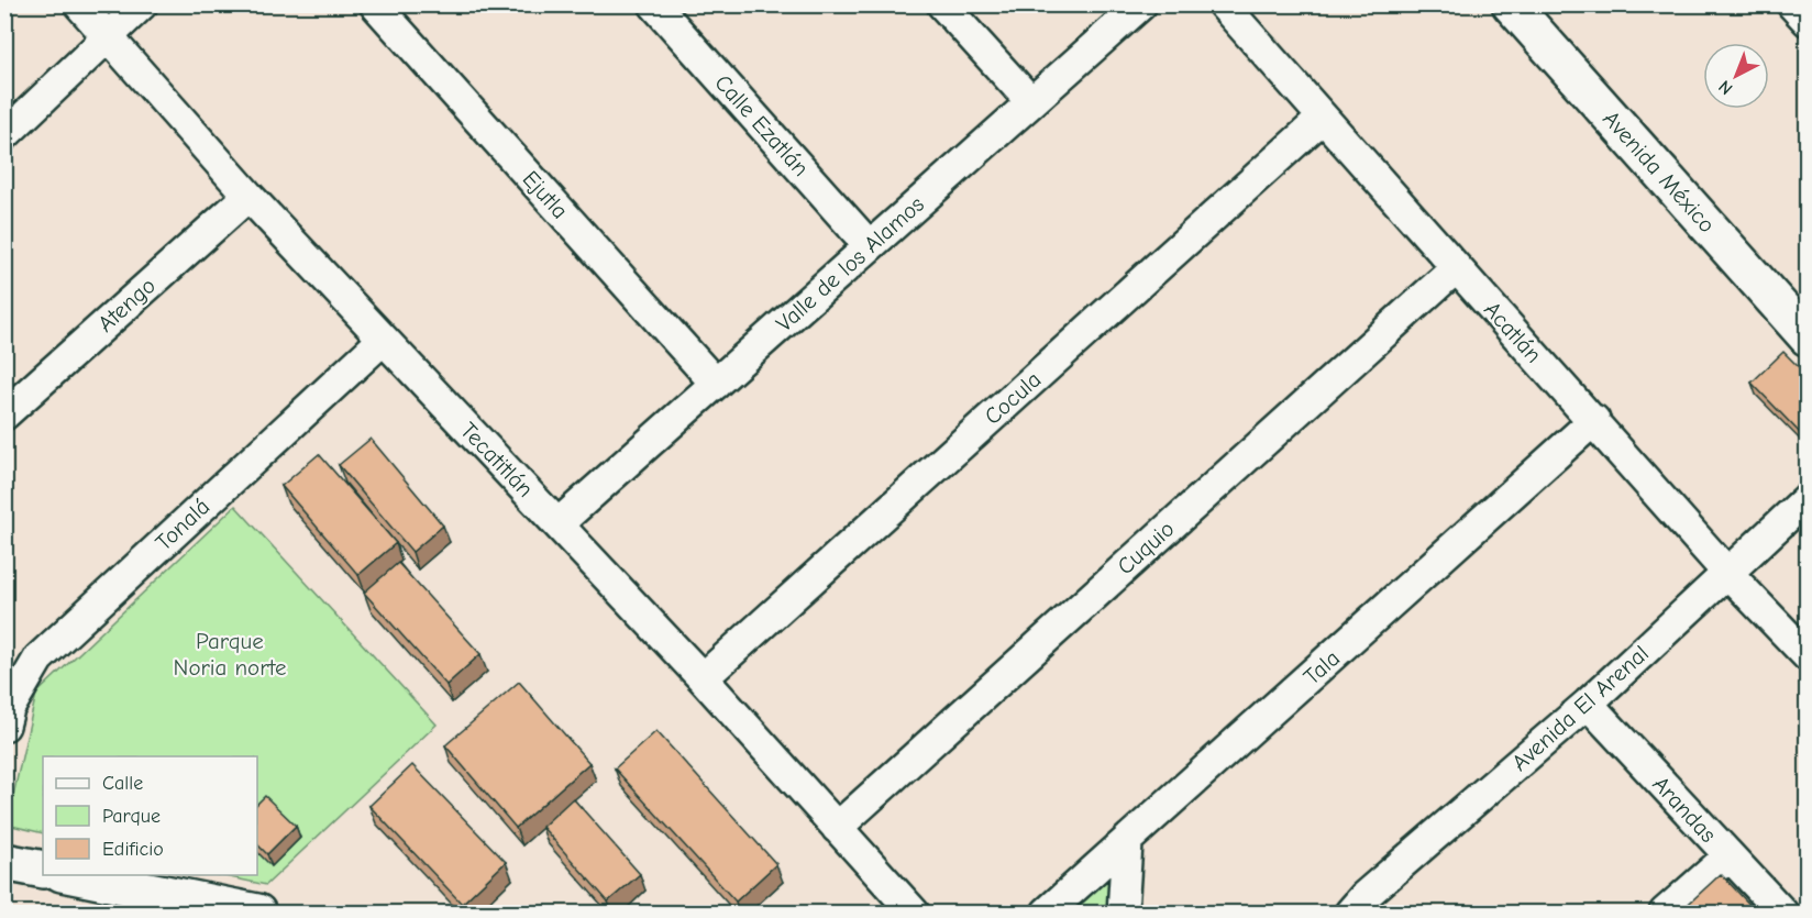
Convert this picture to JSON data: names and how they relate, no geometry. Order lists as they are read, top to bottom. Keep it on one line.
{"streets":{"main road":["Avenida México"],"street":["Calle Ezatlán","Ejutla","Valle de los Alamos","Atengo","Acatlán","Cocula","Tecatitlán","Tonalá","Cuquio","Tala","Avenida El Arenal","Arandas"]},"crossings":[["Calle Ezatlán","Valle de los Alamos"],["Ejutla","Valle de los Alamos"],["Valle de los Alamos","Tecatitlán"],["Atengo","Tecatitlán"],["Acatlán","Cocula"],["Acatlán","Cuquio"],["Acatlán","Tala"],["Acatlán","Avenida El Arenal"],["Cocula","Tecatitlán"],["Tecatitlán","Tonalá"],["Tecatitlán","Cuquio"],["Avenida El Arenal","Arandas"]],"parks":["Parque Noria norte"],"legend":["Calle","Parque","Edificio"],"north":"bottom left"}
